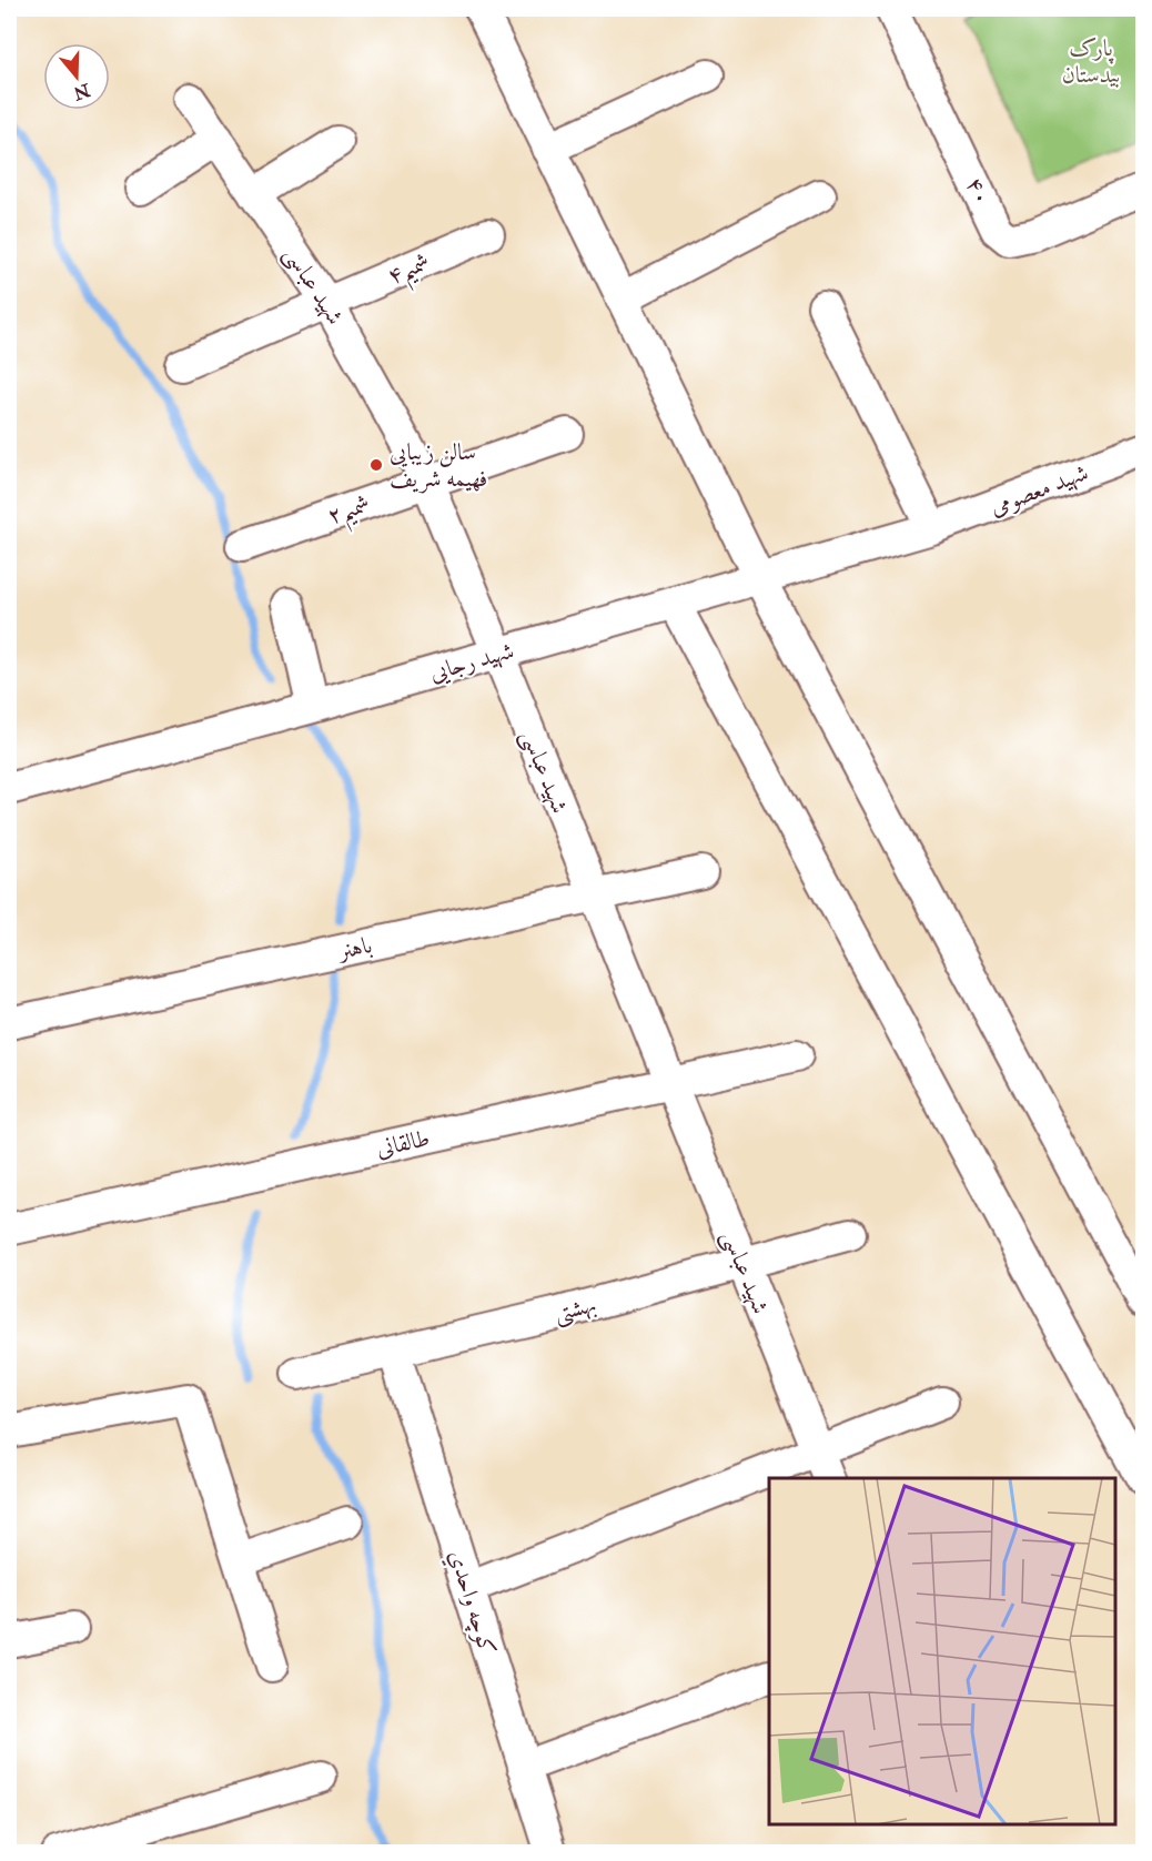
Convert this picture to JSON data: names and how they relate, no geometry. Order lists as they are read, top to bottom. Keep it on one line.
{"streets":{"street":["۴۰","شمیم۴","شهید عباسی","شهید معصومی","شمیم۲","شهید رجایی","باهنر","طالقانی","بهشتی","كوچه واحدي"]},"crossings":[["شمیم۴","شهید عباسی"],["شهید عباسی","شمیم۲"],["شهید عباسی","شهید رجایی"],["شهید عباسی","باهنر"],["شهید عباسی","طالقانی"],["شهید عباسی","بهشتی"],["شهید معصومی","شهید رجایی"],["بهشتی","كوچه واحدي"]],"parks":["پارک بیدستان"],"places":["سالن زیبایی فهیمه شریف"],"north":"bottom"}
